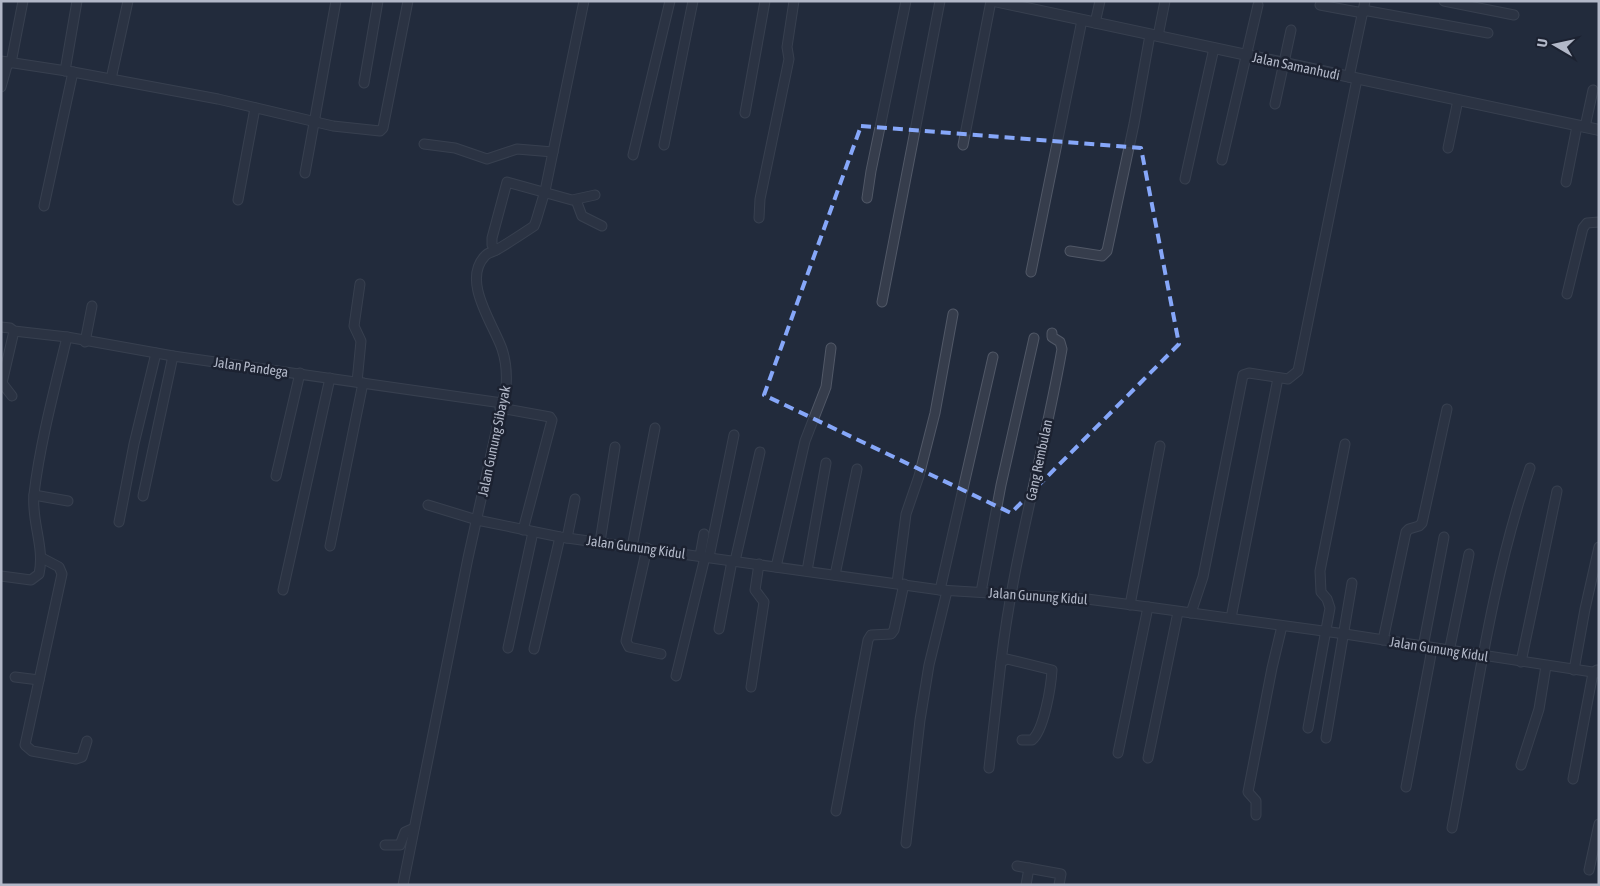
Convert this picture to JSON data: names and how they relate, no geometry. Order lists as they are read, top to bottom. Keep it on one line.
{"streets":{"street":["Jalan Samanhudi","Jalan Pandega","Jalan Gunung Sibayak","Gang Rembulan","Jalan Gunung Kidul"]},"crossings":[["Jalan Pandega","Jalan Gunung Sibayak"],["Jalan Pandega","Jalan Gunung Kidul"],["Jalan Gunung Sibayak","Jalan Gunung Kidul"],["Gang Rembulan","Jalan Gunung Kidul"]],"north":"left"}
